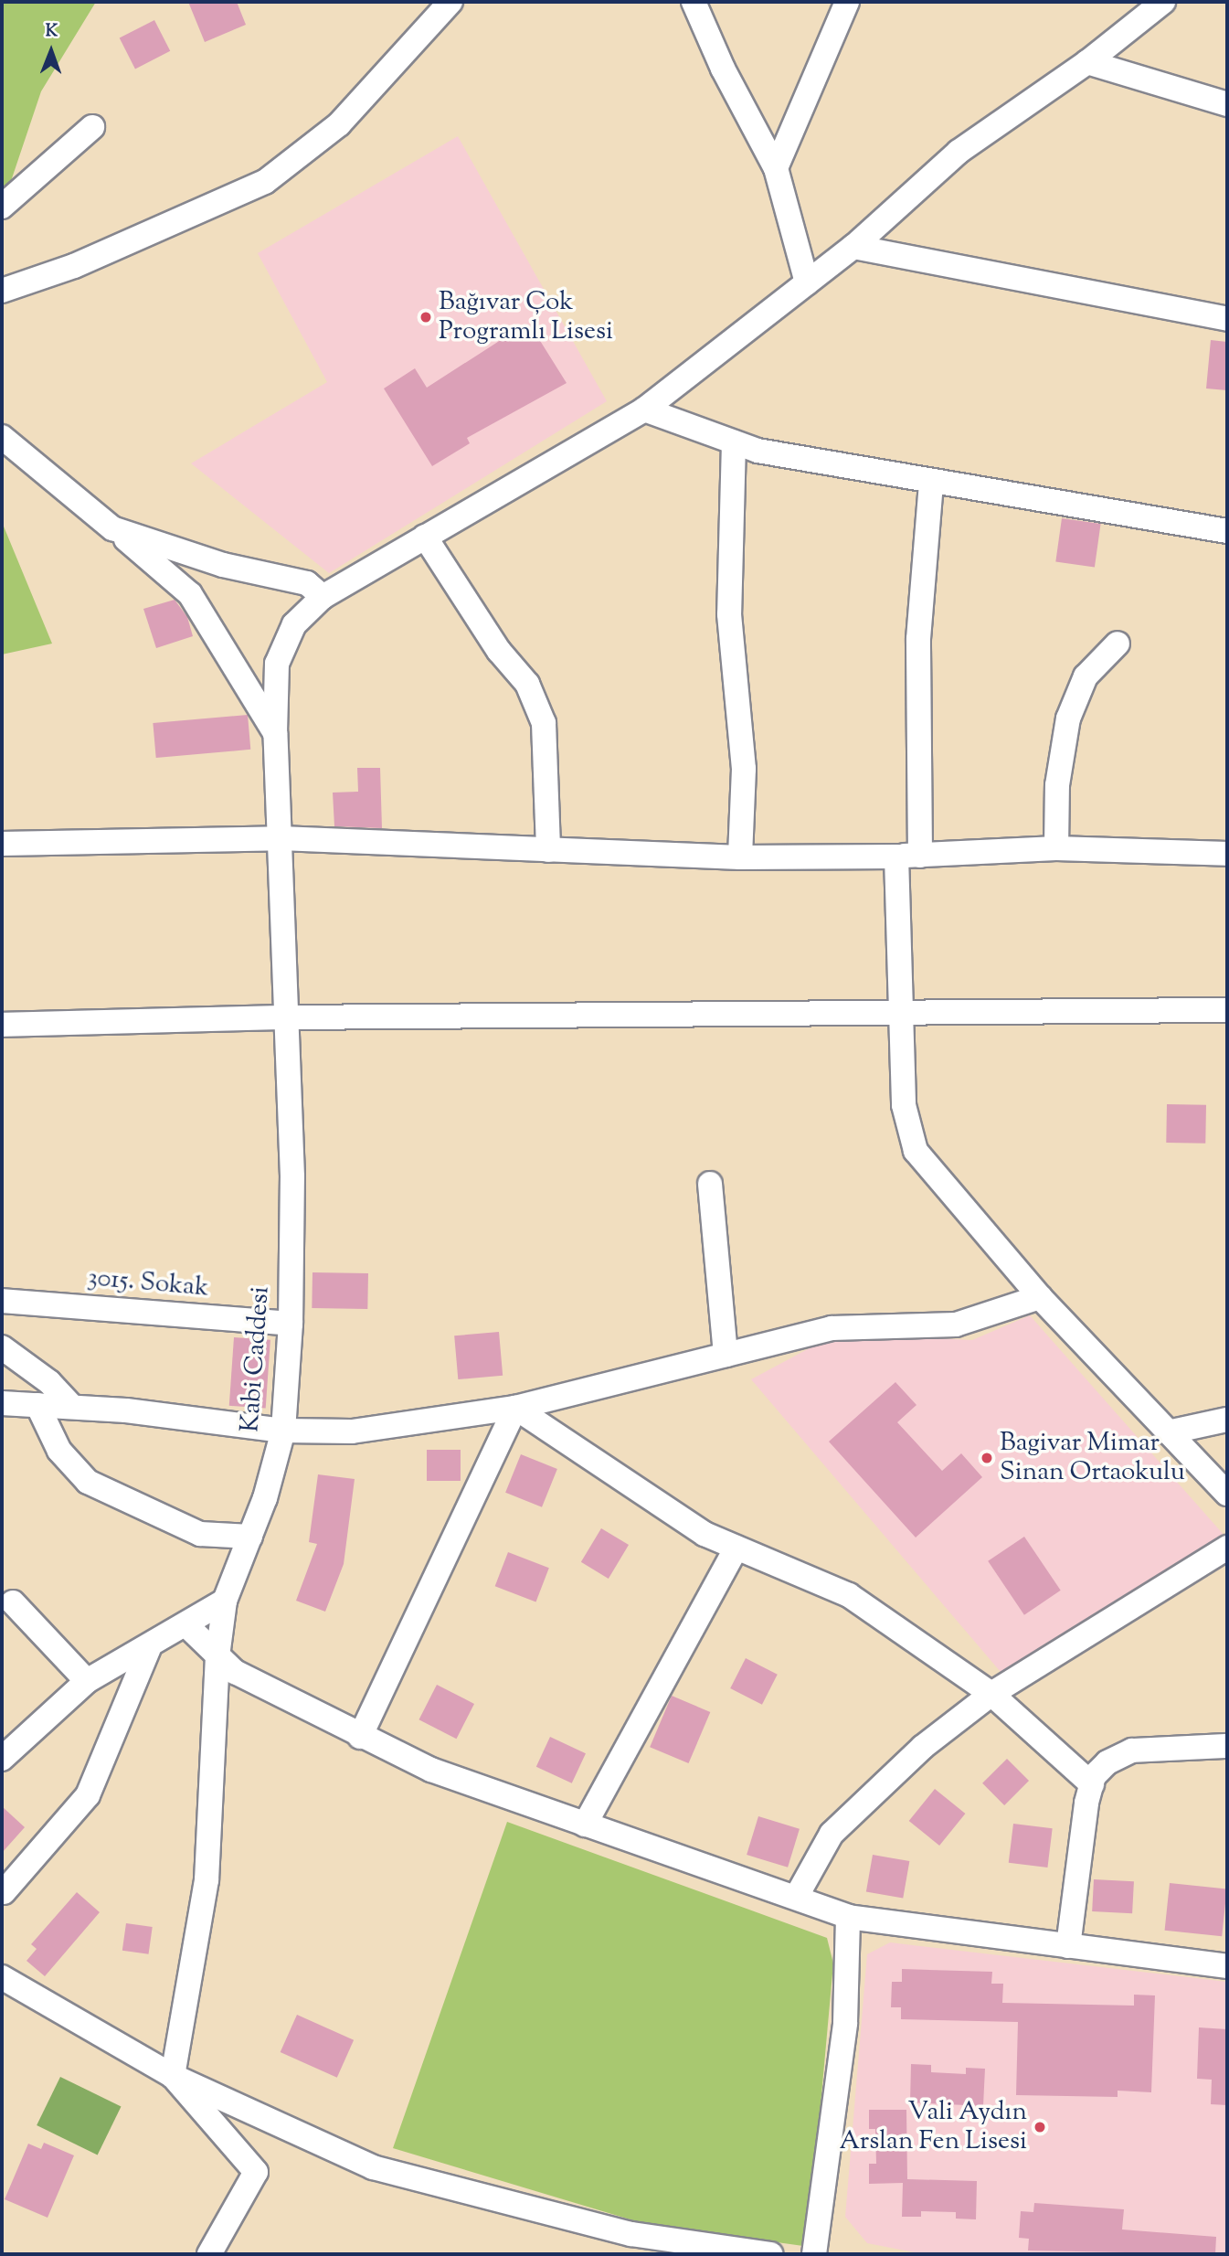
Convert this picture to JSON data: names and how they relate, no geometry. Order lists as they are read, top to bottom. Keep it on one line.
{"streets":{"street":["3015. Sokak","Kabi Caddesi"]},"crossings":[["3015. Sokak","Kabi Caddesi"]],"places":["Bağıvar Çok Programlı Lisesi","Bagivar Mimar Sinan Ortaokulu","Vali Aydın Arslan Fen Lisesi"],"north":"top"}
